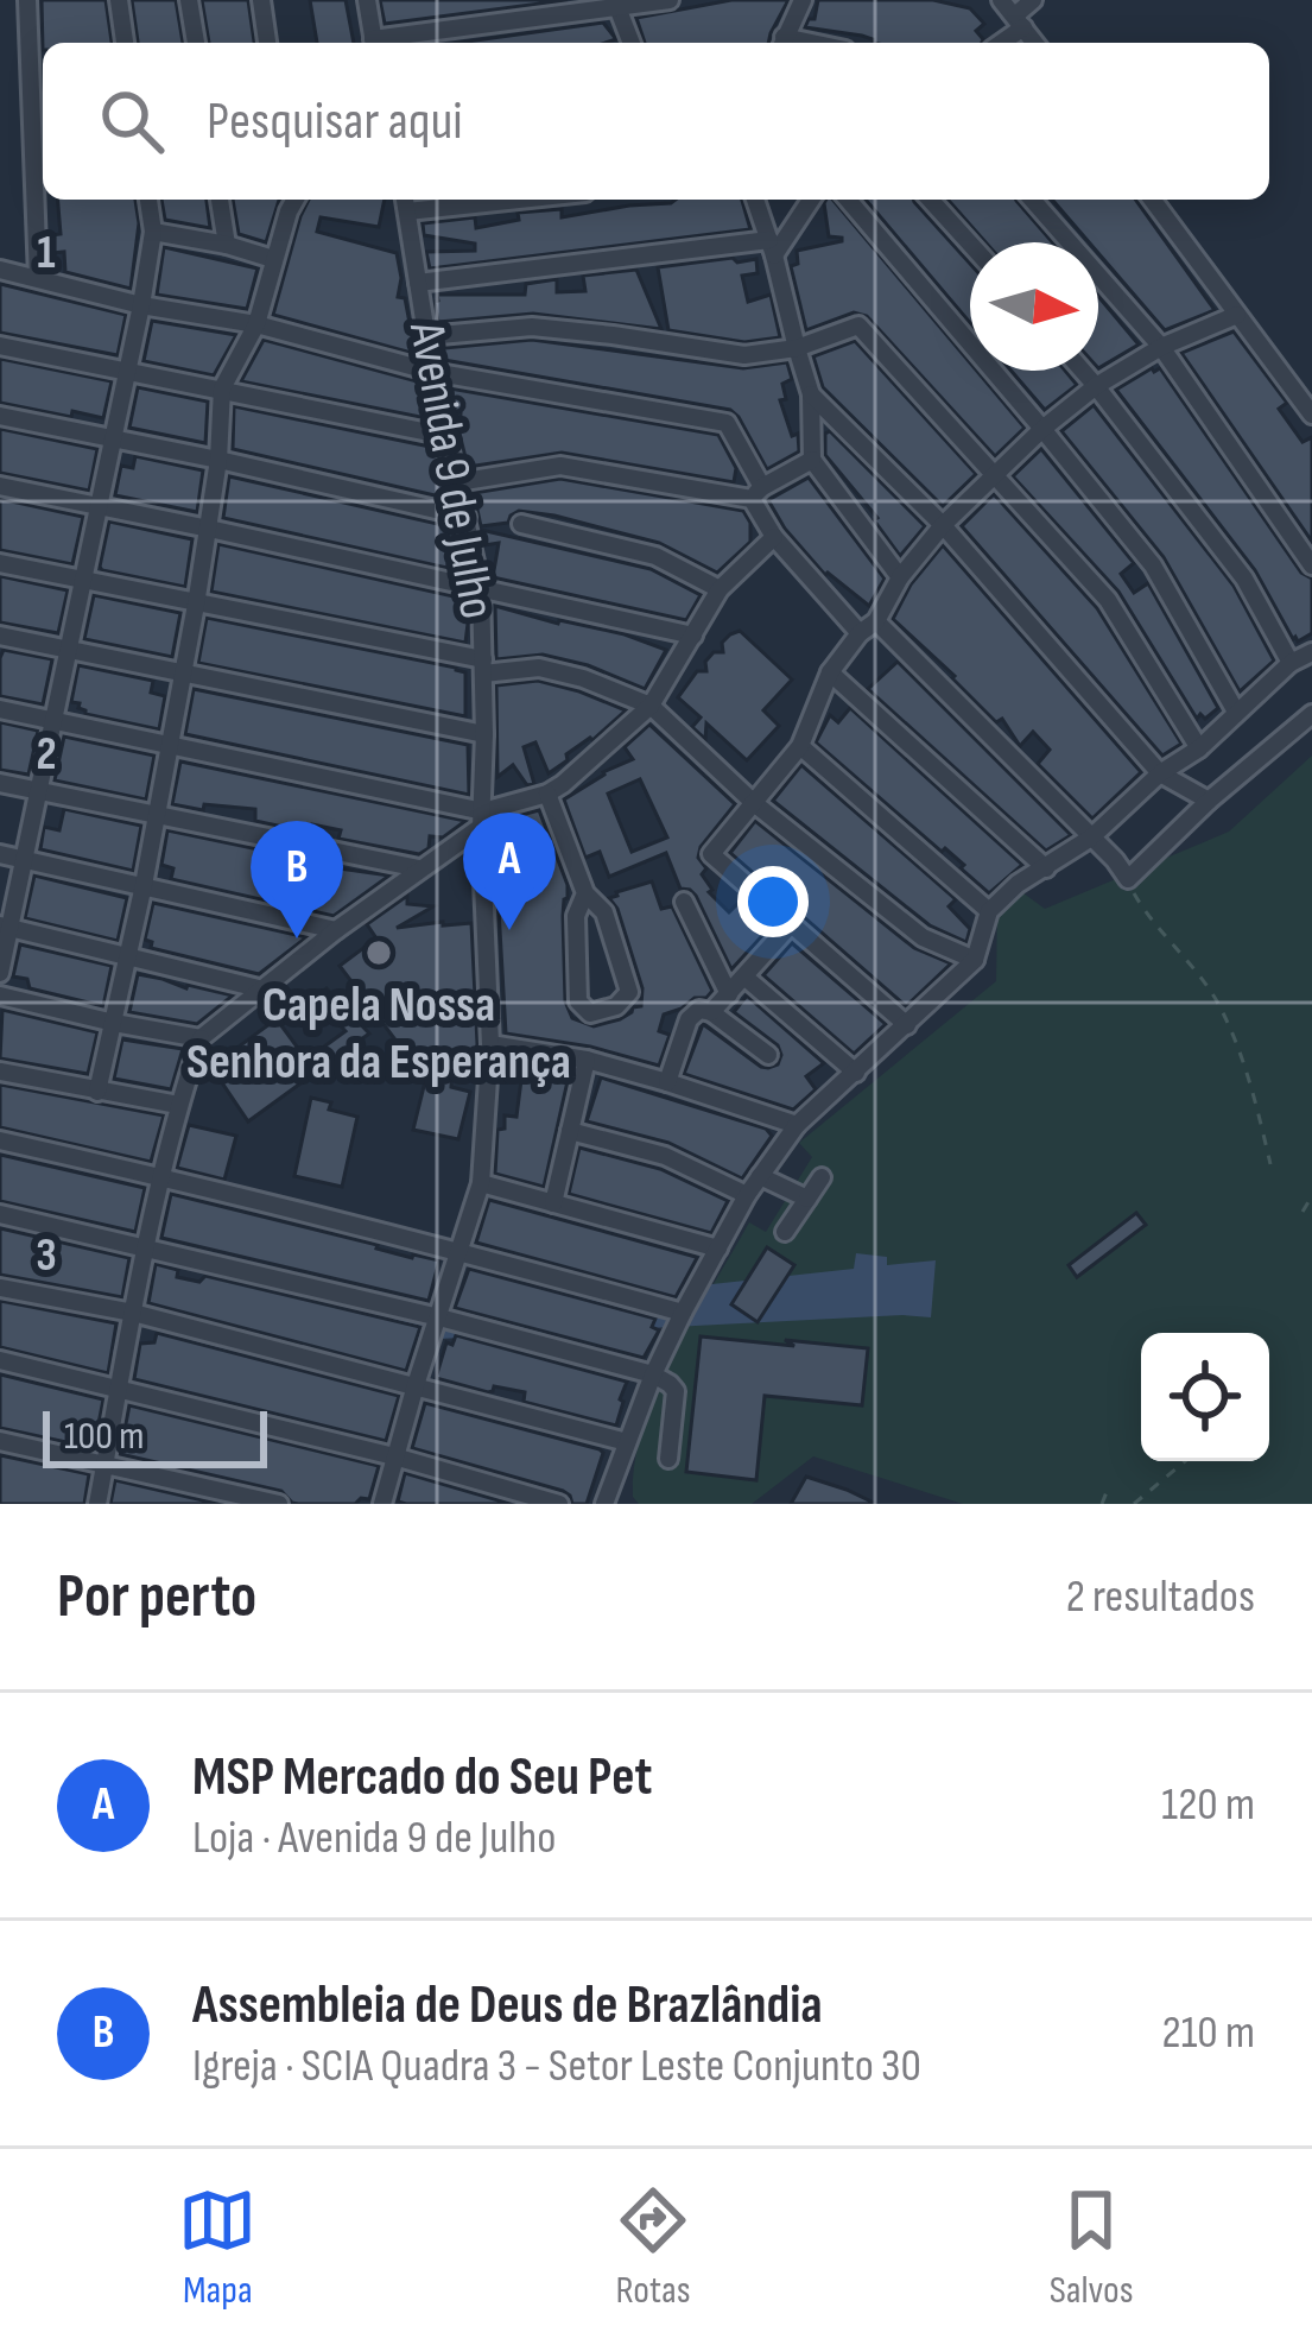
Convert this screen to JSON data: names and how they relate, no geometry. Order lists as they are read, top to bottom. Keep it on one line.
{"streets":{"street":["Avenida 9 de Julho"]},"places":["Capela Nossa Senhora da Esperança"],"scale_bar":"100 m","north":"right","page":{"search":"Pesquisar aqui","pins":["A","B"],"scale":"100 m","heading":["Por perto","2 resultados"],"list":[{"mark":"A","name":"MSP Mercado do Seu Pet","note":"Loja · Avenida 9 de Julho","value":"120 m"},{"mark":"B","name":"Assembleia de Deus de Brazlândia","note":"Igreja · SCIA Quadra 3 - Setor Leste Conjunto 30","value":"210 m"}],"nav":["Mapa","Rotas","Salvos"]},"grid":{"rows":["1","2","3"]}}
